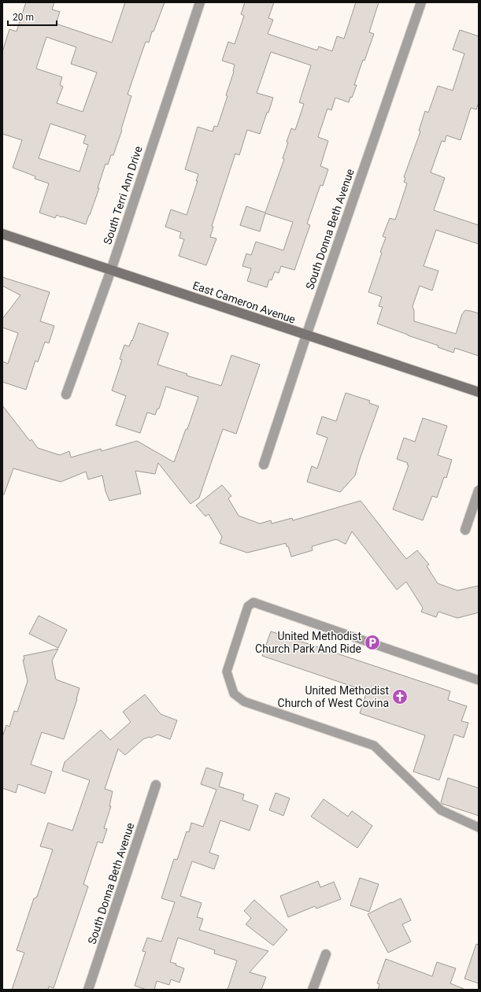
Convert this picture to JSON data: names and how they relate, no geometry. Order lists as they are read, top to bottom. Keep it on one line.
{"streets":{"main road":["East Cameron Avenue"],"street":["South Terri Ann Drive","South Donna Beth Avenue"]},"crossings":[["South Terri Ann Drive","East Cameron Avenue"],["South Donna Beth Avenue","East Cameron Avenue"]],"places":{"parking":["United Methodist Church Park And Ride"],"church":["United Methodist Church of West Covina"]},"scale_bar":"20 m"}
